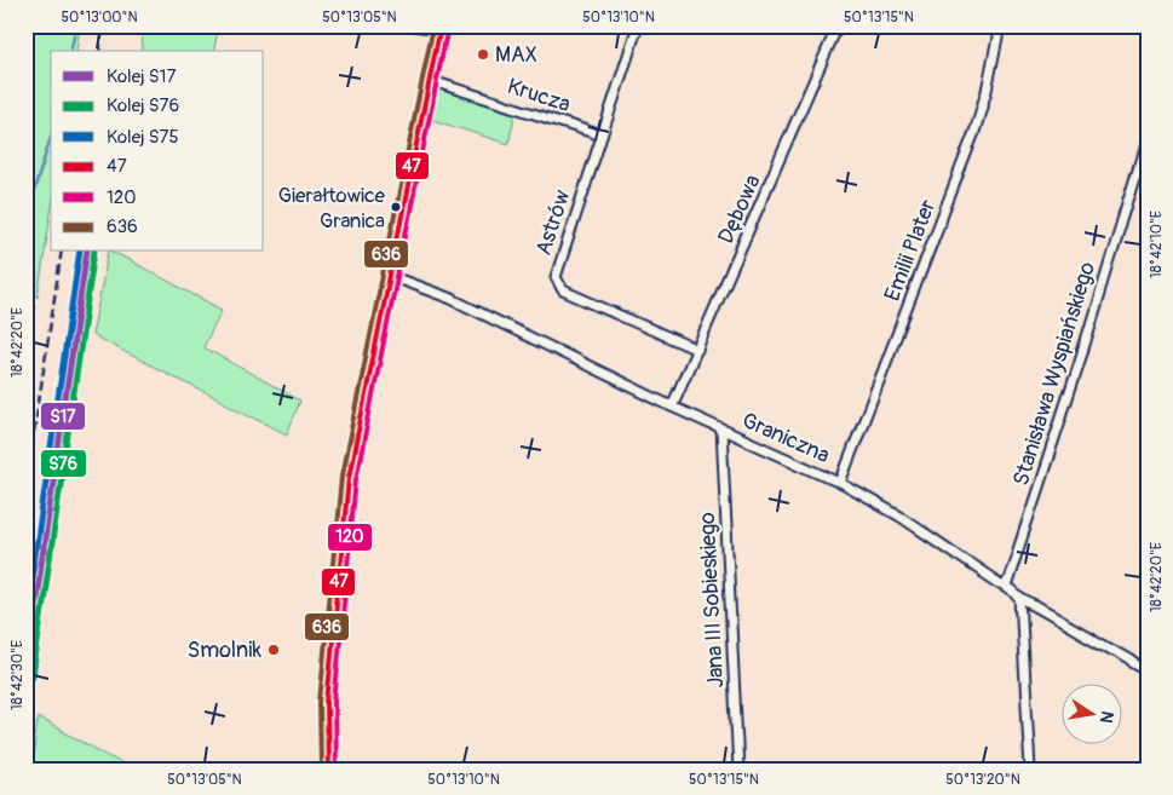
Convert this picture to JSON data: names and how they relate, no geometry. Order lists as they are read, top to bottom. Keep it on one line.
{"streets":{"street":["Krucza","Dębowa","Astrów","Emilii Plater","Stanisława Wyspiańskiego","Graniczna","Jana III Sobieskiego"]},"crossings":[["Krucza","Astrów"],["Dębowa","Astrów"],["Dębowa","Graniczna"],["Emilii Plater","Graniczna"],["Stanisława Wyspiańskiego","Graniczna"],["Graniczna","Jana III Sobieskiego"]],"places":["MAX","Gierałtowice Granica","Smolnik"],"lines":["transit line 47","transit line 636","transit line 120","rail line S17","rail line S76","rail line S75"],"legend":["Kolej S17","Kolej S76","Kolej S75","47","120","636"],"north":"right","coordinates":["50°13'00\"N","50°13'05\"N","50°13'10\"N","50°13'15\"N","18°42'10\"E","18°42'20\"E","18°42'30\"E","50°13'20\"N"]}
